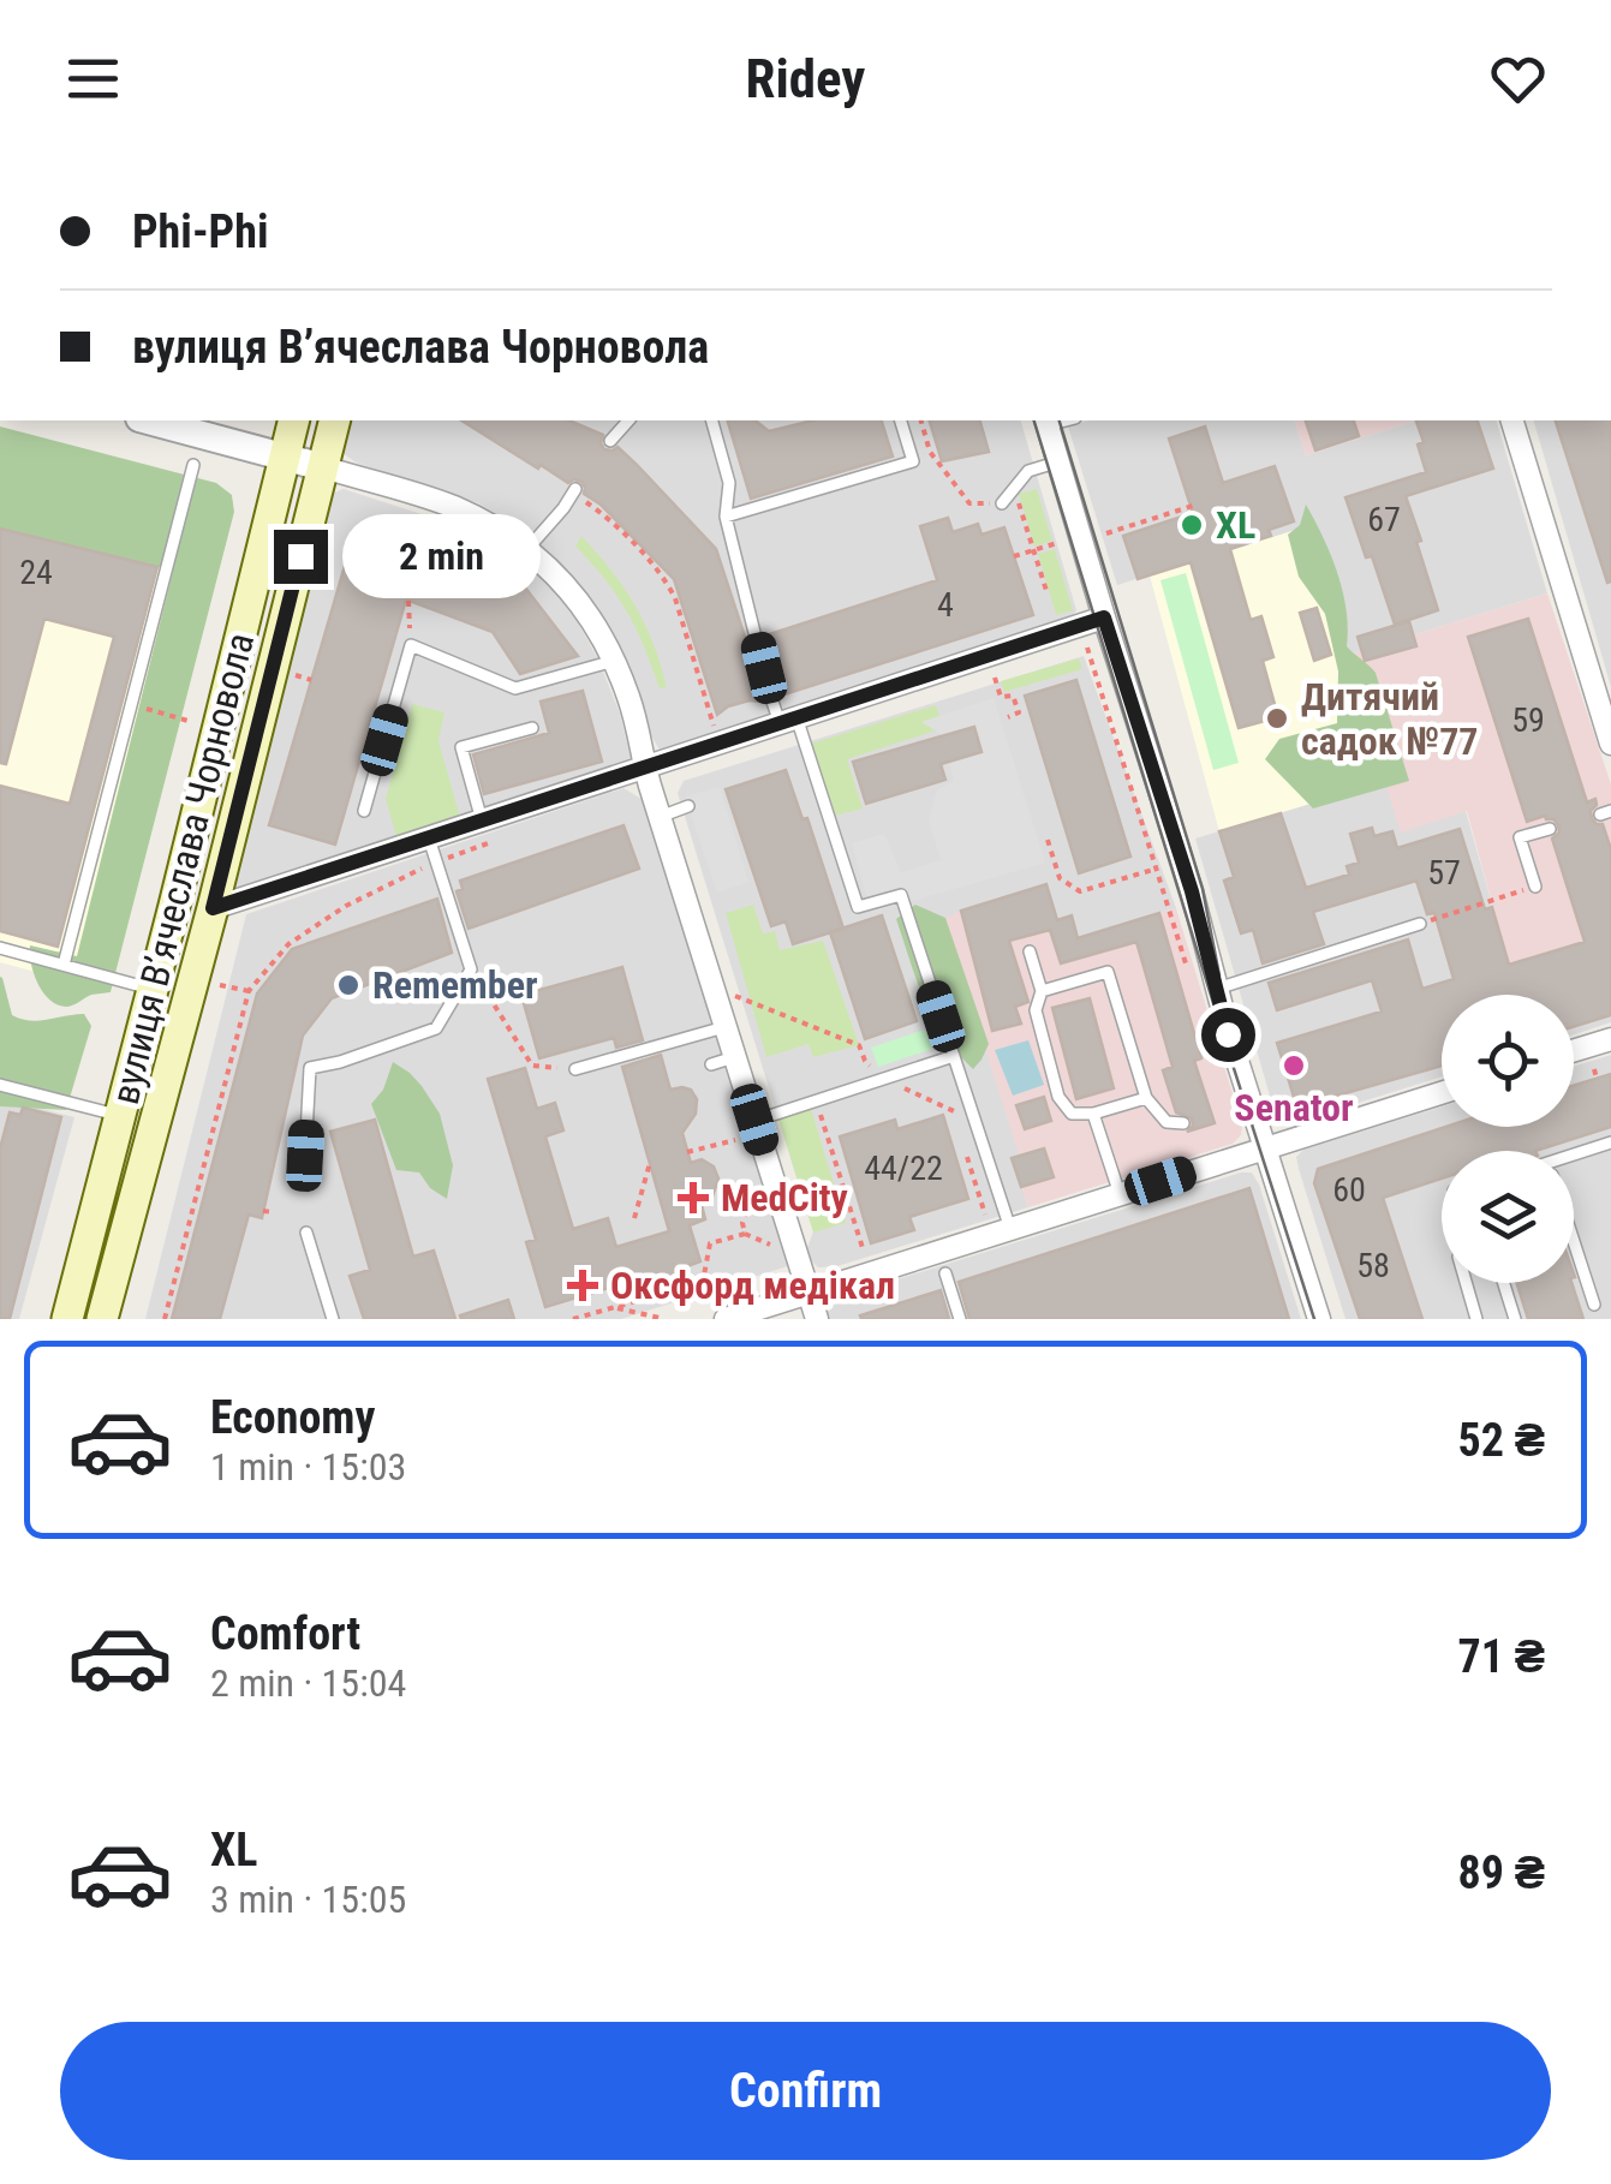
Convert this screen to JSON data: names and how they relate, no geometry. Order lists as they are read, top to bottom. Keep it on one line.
{"streets":{"main road":["вулиця Вʼячеслава Чорновола"]},"places":{"other":["XL","Дитячий садок №77","Remember","Senator"],"health":["MedCity","Оксфорд медікал"]},"house_numbers":["67","24","4","59","57","44/22","60","58"],"page":{"header":"Ridey","banner":["Phi-Phi","вулиця Вʼячеслава Чорновола"],"bubble":"2 min","list":[{"name":"Economy","note":"1 min · 15:03","value":"52 ₴"},{"name":"Comfort","note":"2 min · 15:04","value":"71 ₴"},{"name":"XL","note":"3 min · 15:05","value":"89 ₴"}],"buttons":"Confirm"}}
